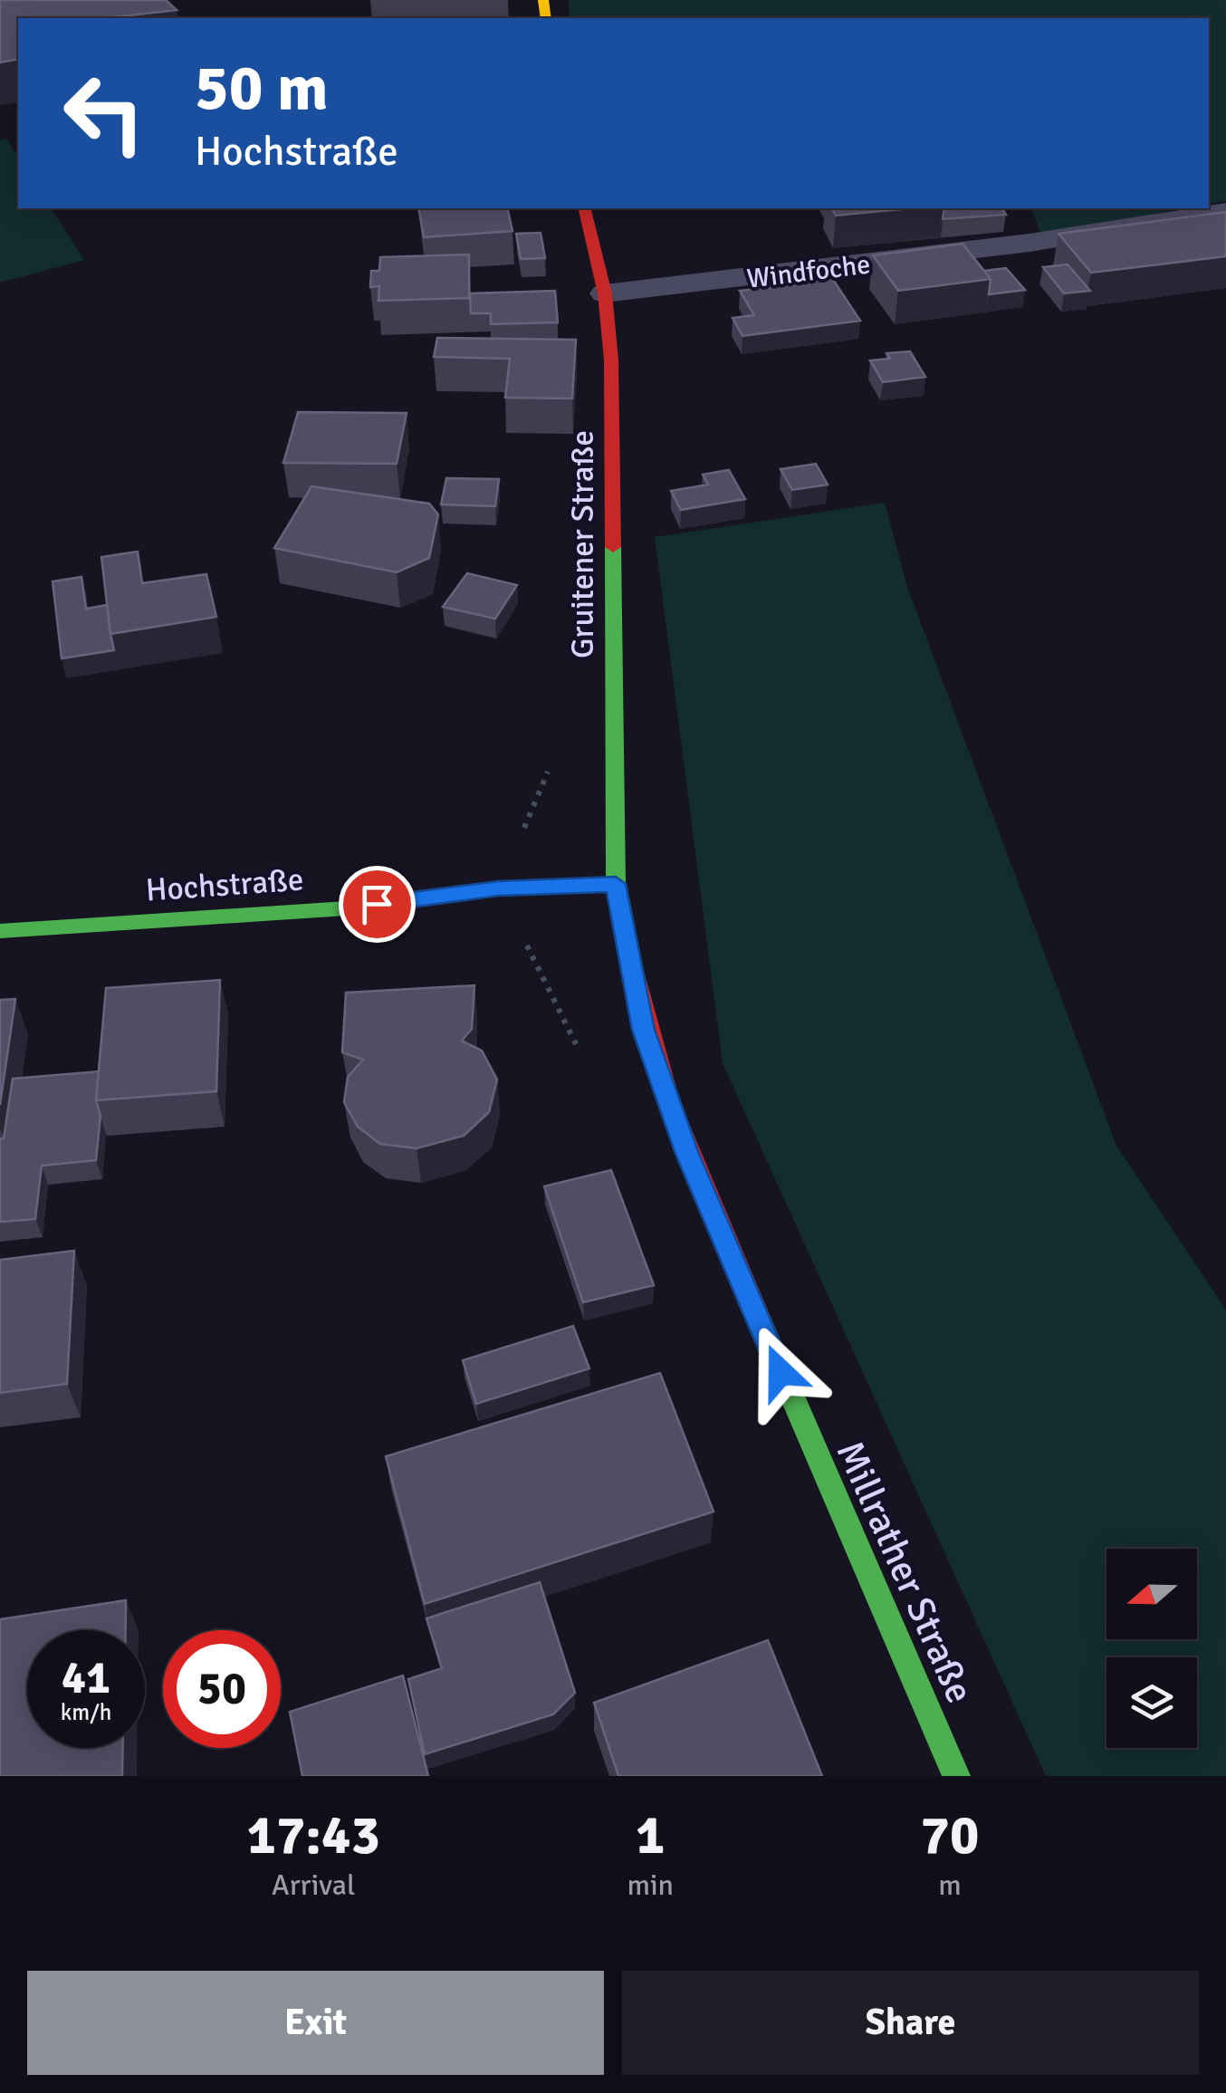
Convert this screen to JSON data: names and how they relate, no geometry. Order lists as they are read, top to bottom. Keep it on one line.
{"streets":{"main road":["Gruitener Straße","Hochstraße","Millrather Straße"],"lane":["Windfoche"]},"crossings":[["Windfoche","Gruitener Straße"],["Gruitener Straße","Hochstraße"],["Gruitener Straße","Millrather Straße"],["Hochstraße","Millrather Straße"]],"north":"left","page":{"turn":["50 m","Hochstraße"],"speed":"41 km/h","limit":"50","eta":["17:43","Arrival","1","min","70","m"],"buttons":["Exit","Share"]}}
